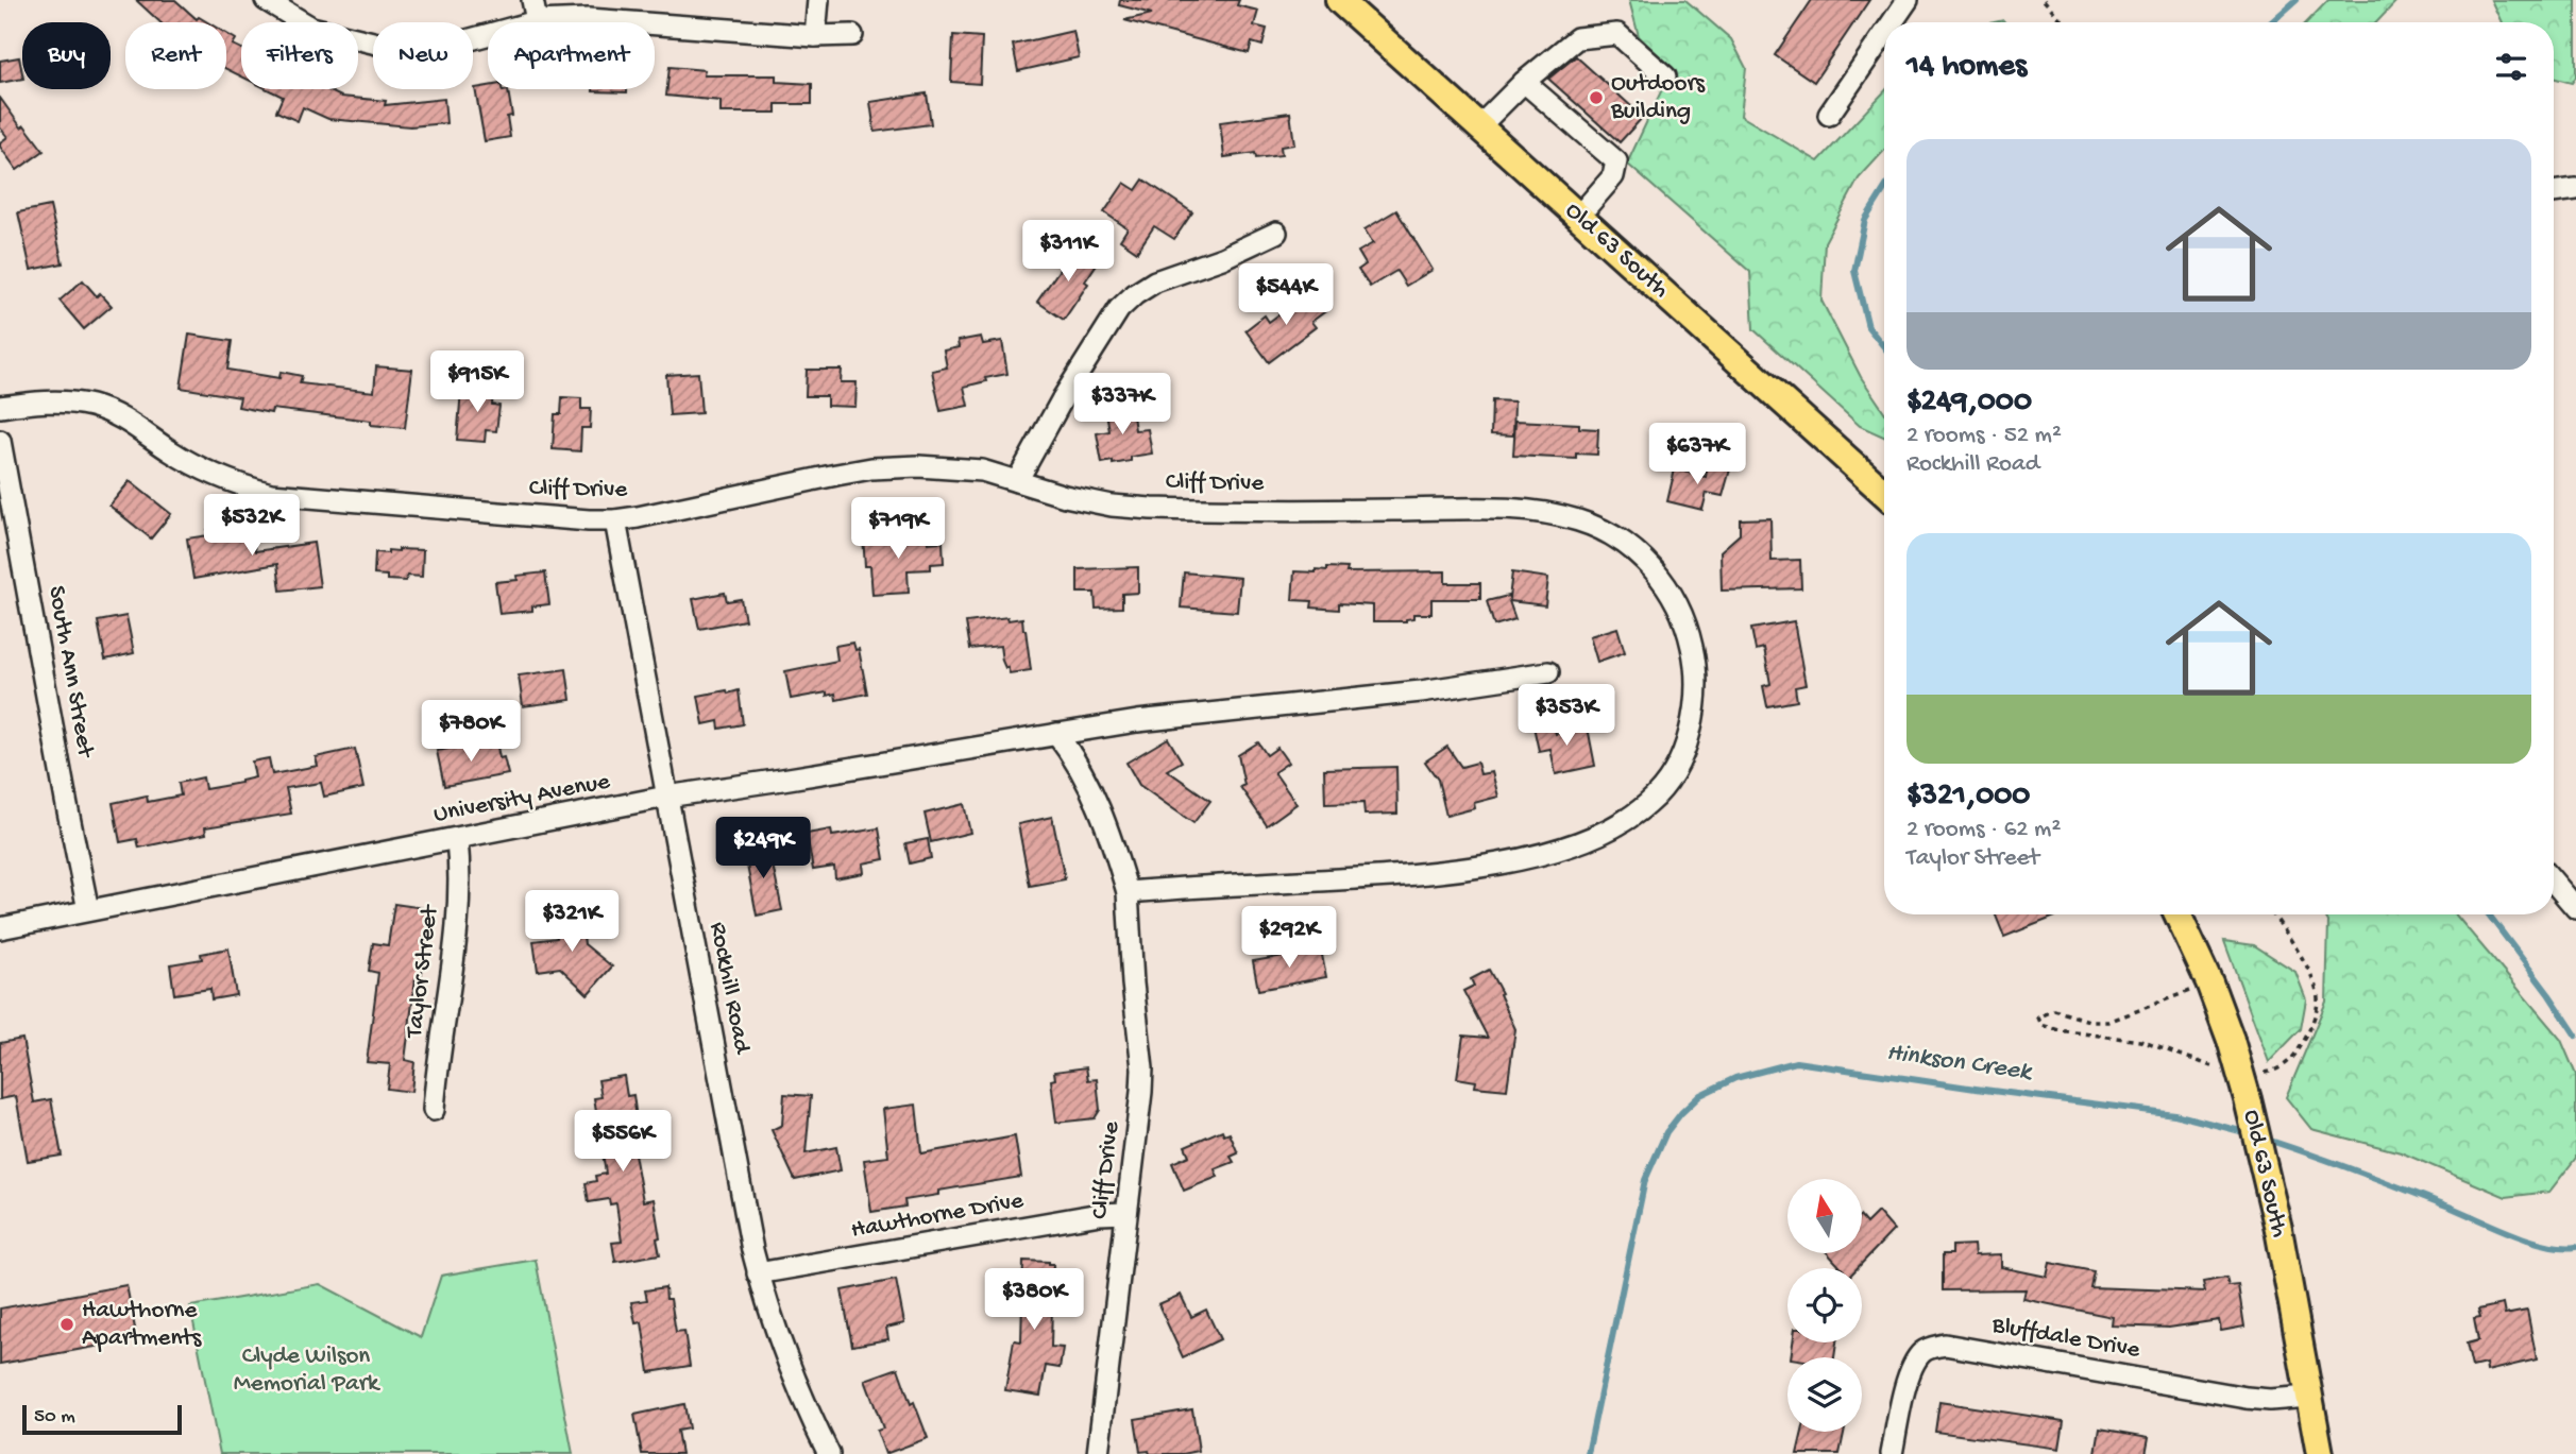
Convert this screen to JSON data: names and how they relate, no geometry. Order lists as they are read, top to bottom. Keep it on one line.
{"streets":{"main road":["Old 63 South"],"street":["Cliff Drive","South Ann Street","University Avenue","Taylor Street","Rockhill Road","Hawthorne Drive","Bluffdale Drive"]},"crossings":[["Old 63 South","Bluffdale Drive"],["Cliff Drive","University Avenue"],["Cliff Drive","Rockhill Road"],["Cliff Drive","Hawthorne Drive"],["South Ann Street","University Avenue"],["University Avenue","Taylor Street"],["University Avenue","Rockhill Road"],["Rockhill Road","Hawthorne Drive"]],"water":["Hinkson Creek"],"parks":["Clyde Wilson Memorial Park"],"places":["Outdoors Building","Hawthorne Apartments"],"scale_bar":"50 m","north":"top","page":{"chip":["Buy","Rent","Filters","New","Apartment"],"heading":"14 homes","list":[{"name":"$249,000","note":"2 rooms · 52 m² · Rockhill Road"},{"name":"$321,000","note":"2 rooms · 62 m² · Taylor Street"}],"price":["$311K","$544K","$915K","$337K","$637K","$532K","$719K","$353K","$780K","$249K","$321K","$292K","$556K","$380K"],"scale":"50 m"}}
